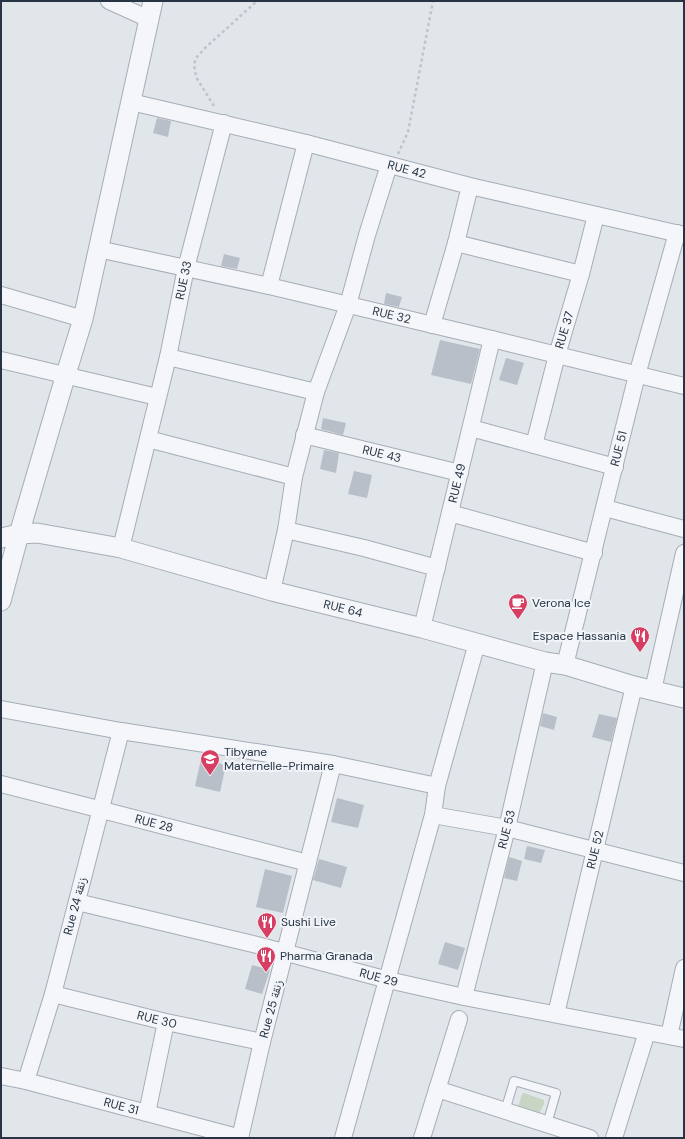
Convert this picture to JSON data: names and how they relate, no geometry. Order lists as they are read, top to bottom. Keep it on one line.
{"streets":{"street":["RUE 42","RUE 33","RUE 32","RUE 37","RUE 51","RUE 43","RUE 49","RUE 64","RUE 28","RUE 53","RUE 52","Rue 24 زنقة","RUE 29","Rue 25 زنقة","RUE 30","RUE 31"]},"crossings":[["RUE 42","RUE 33"],["RUE 42","RUE 37"],["RUE 42","RUE 51"],["RUE 33","RUE 32"],["RUE 33","RUE 64"],["RUE 32","RUE 37"],["RUE 32","RUE 51"],["RUE 32","RUE 49"],["RUE 51","RUE 64"],["RUE 43","RUE 49"],["RUE 49","RUE 64"],["RUE 64","RUE 53"],["RUE 64","RUE 52"],["RUE 28","Rue 24 زنقة"],["RUE 28","Rue 25 زنقة"],["RUE 53","RUE 29"],["RUE 52","RUE 29"],["Rue 24 زنقة","RUE 29"],["Rue 24 زنقة","RUE 30"],["Rue 24 زنقة","RUE 31"],["RUE 29","Rue 25 زنقة"],["Rue 25 زنقة","RUE 30"],["Rue 25 زنقة","RUE 31"]],"places":{"cafe":["Verona Ice"],"restaurant":["Espace Hassania","Sushi Live","Pharma Granada"],"school or university":["Tibyane Maternelle-Primaire"]}}
